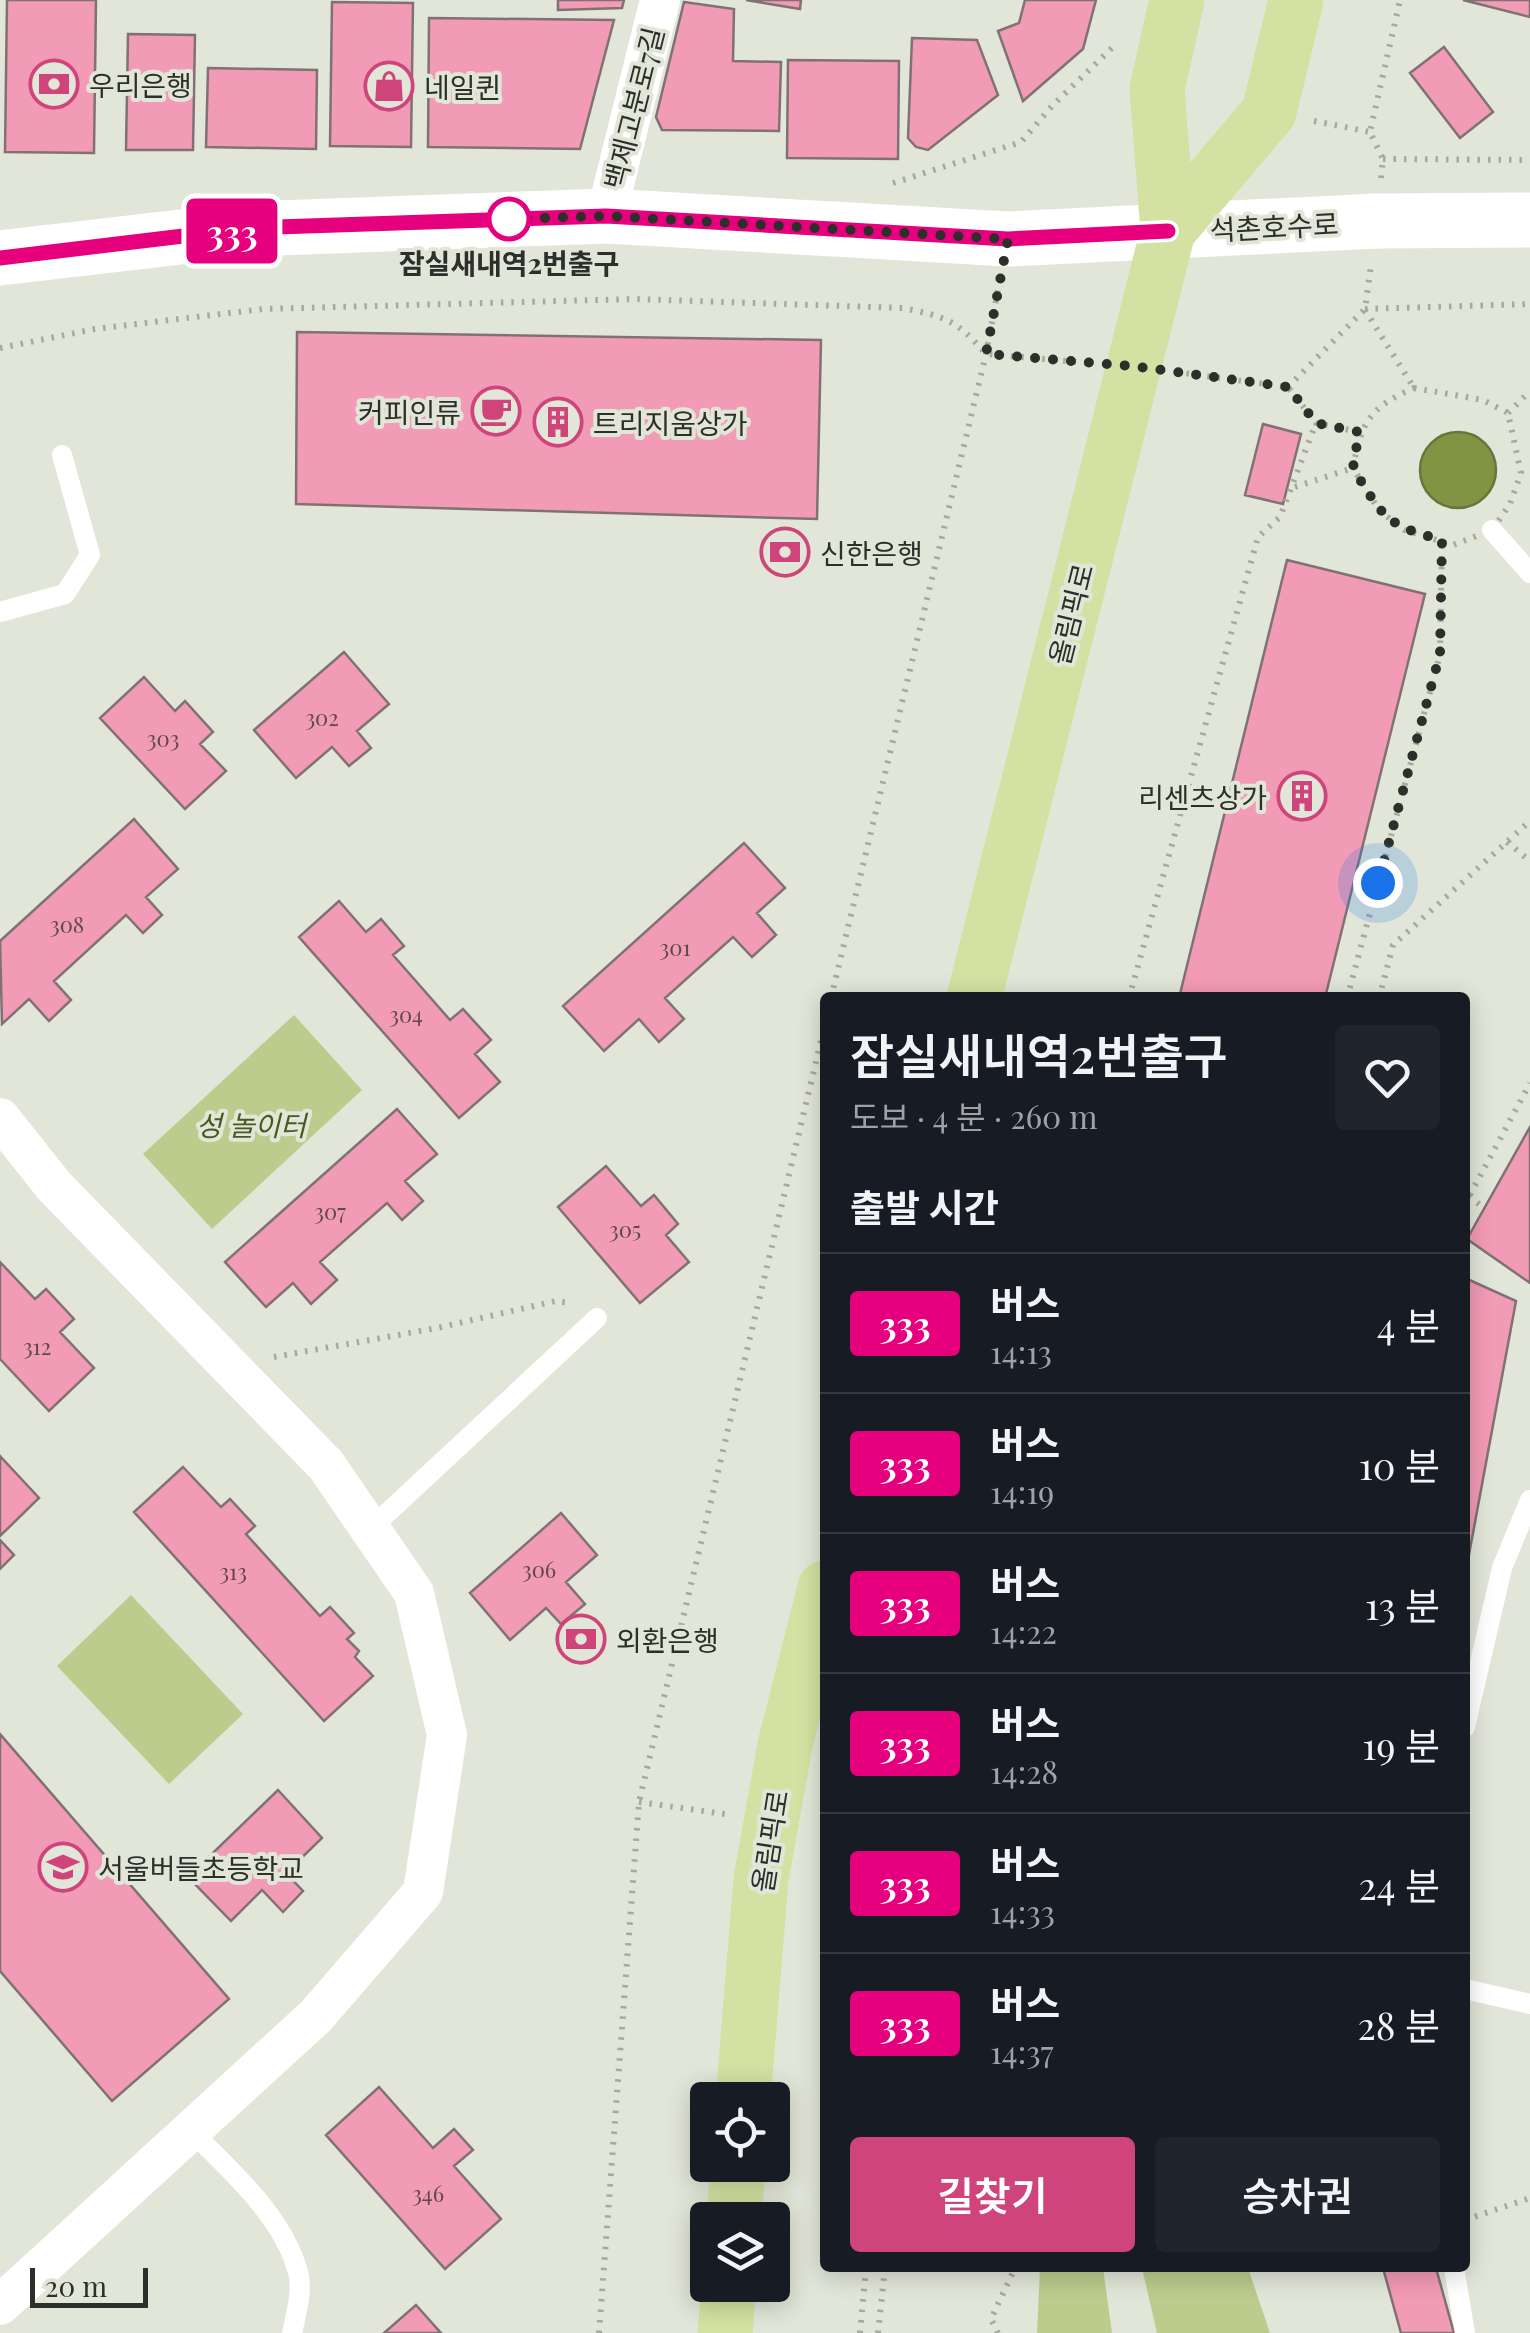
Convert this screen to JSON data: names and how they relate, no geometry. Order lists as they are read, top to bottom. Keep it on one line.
{"streets":{"main road":["올림픽로"],"street":["백제고분로7길","석촌호수로"]},"crossings":[["백제고분로7길","석촌호수로"],["석촌호수로","올림픽로"]],"parks":["성 놀이터"],"places":{"bank":["우리은행","신한은행","외환은행"],"shop":["네일퀸"],"other":["잠실새내역2번출구"],"cafe":["커피인류"],"building":["트리지움상가","리센츠상가"],"school or university":["서울버들초등학교"]},"lines":["bus line 333"],"house_numbers":["302","303","308","301","304","307","305","312","306","313","346"],"scale_bar":"20 m","page":{"on_map":"333","heading":[["잠실새내역2번출구","도보 · 4 분 · 260 m"],"출발 시간"],"list":[{"mark":"333","name":"버스","note":"14:13","value":"4 분"},{"mark":"333","name":"버스","note":"14:19","value":"10 분"},{"mark":"333","name":"버스","note":"14:22","value":"13 분"},{"mark":"333","name":"버스","note":"14:28","value":"19 분"},{"mark":"333","name":"버스","note":"14:33","value":"24 분"},{"mark":"333","name":"버스","note":"14:37","value":"28 분"}],"buttons":["길찾기","승차권"],"scale":"20 m"}}
